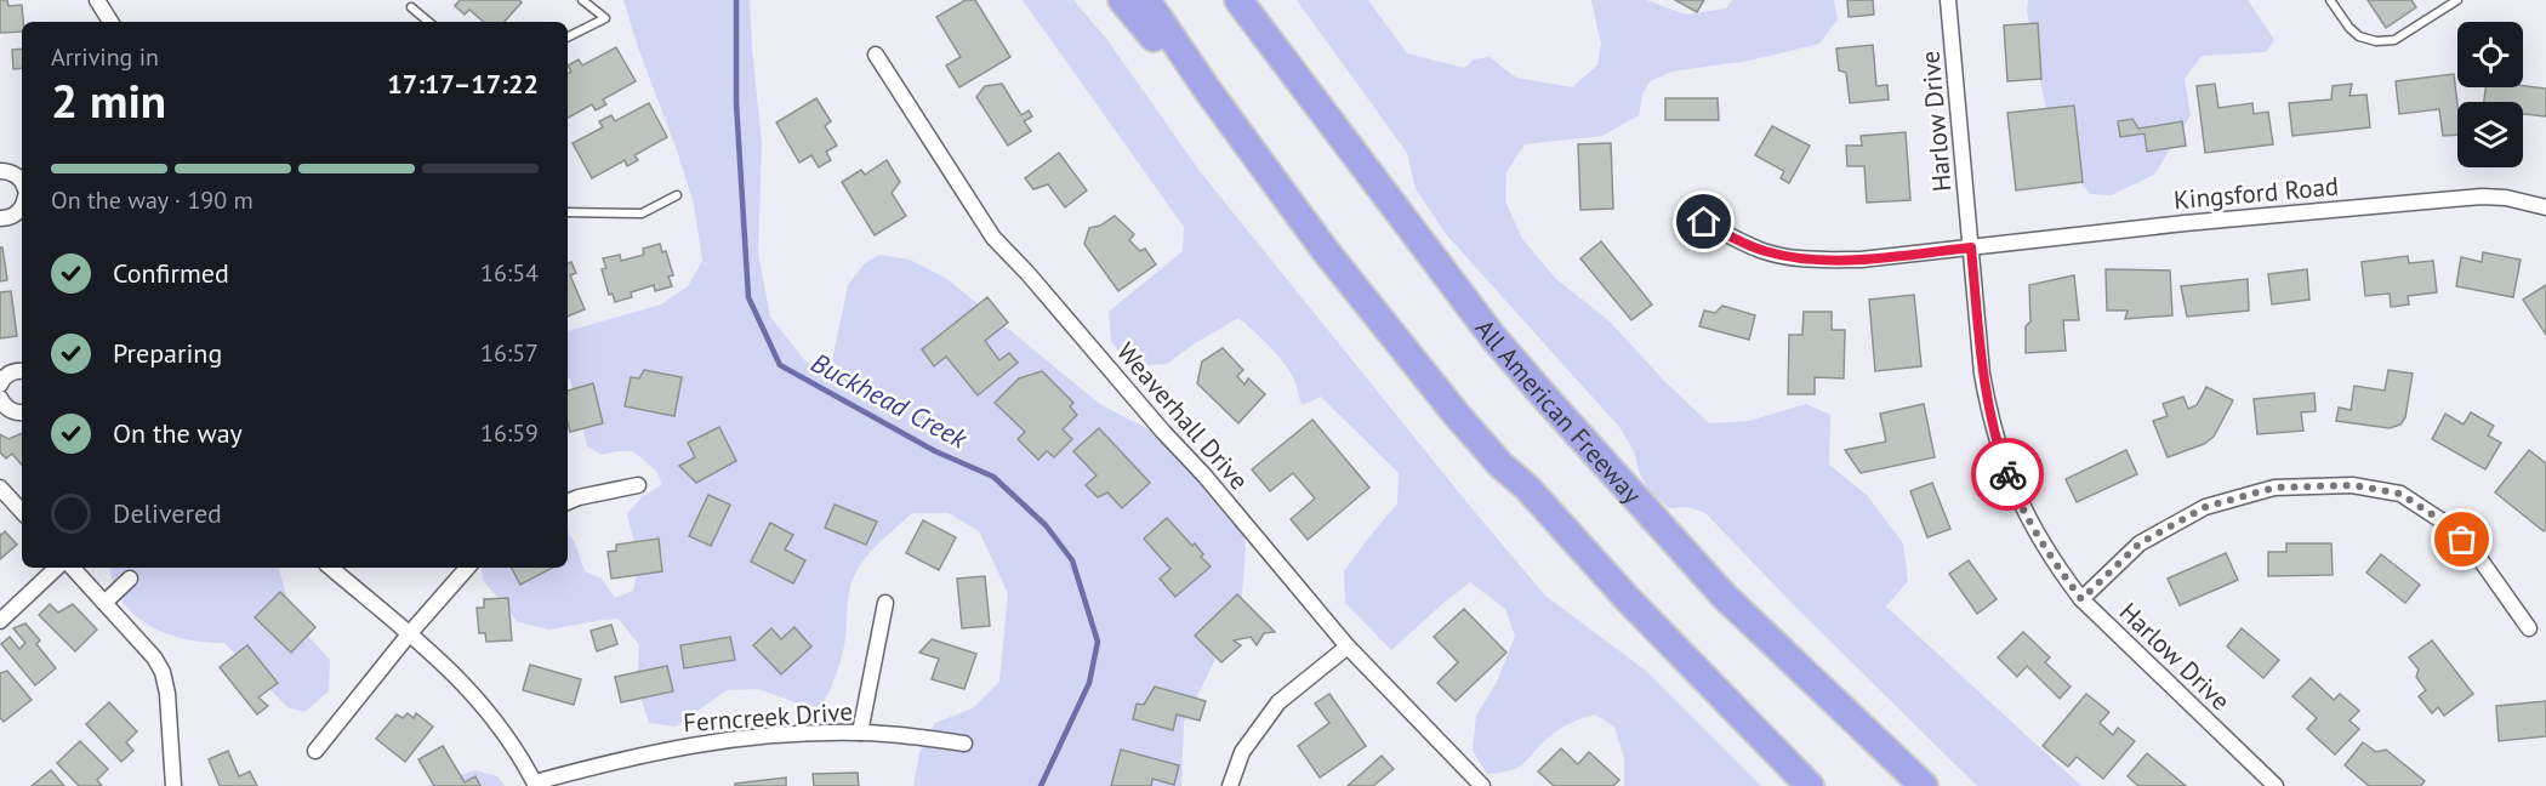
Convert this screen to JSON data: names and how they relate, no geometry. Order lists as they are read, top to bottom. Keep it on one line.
{"streets":{"highway":["All American Freeway"],"street":["Harlow Drive","Kingsford Road","Weaverhall Drive","Ferncreek Drive"]},"crossings":[["Harlow Drive","Kingsford Road"]],"water":["Buckhead Creek"],"page":{"heading":["2 min","Arriving in","17:17–17:22"],"bar":"On the way · 190 m","list":[["Confirmed","16:54"],["Preparing","16:57"],["On the way","16:59"],"Delivered"]}}
